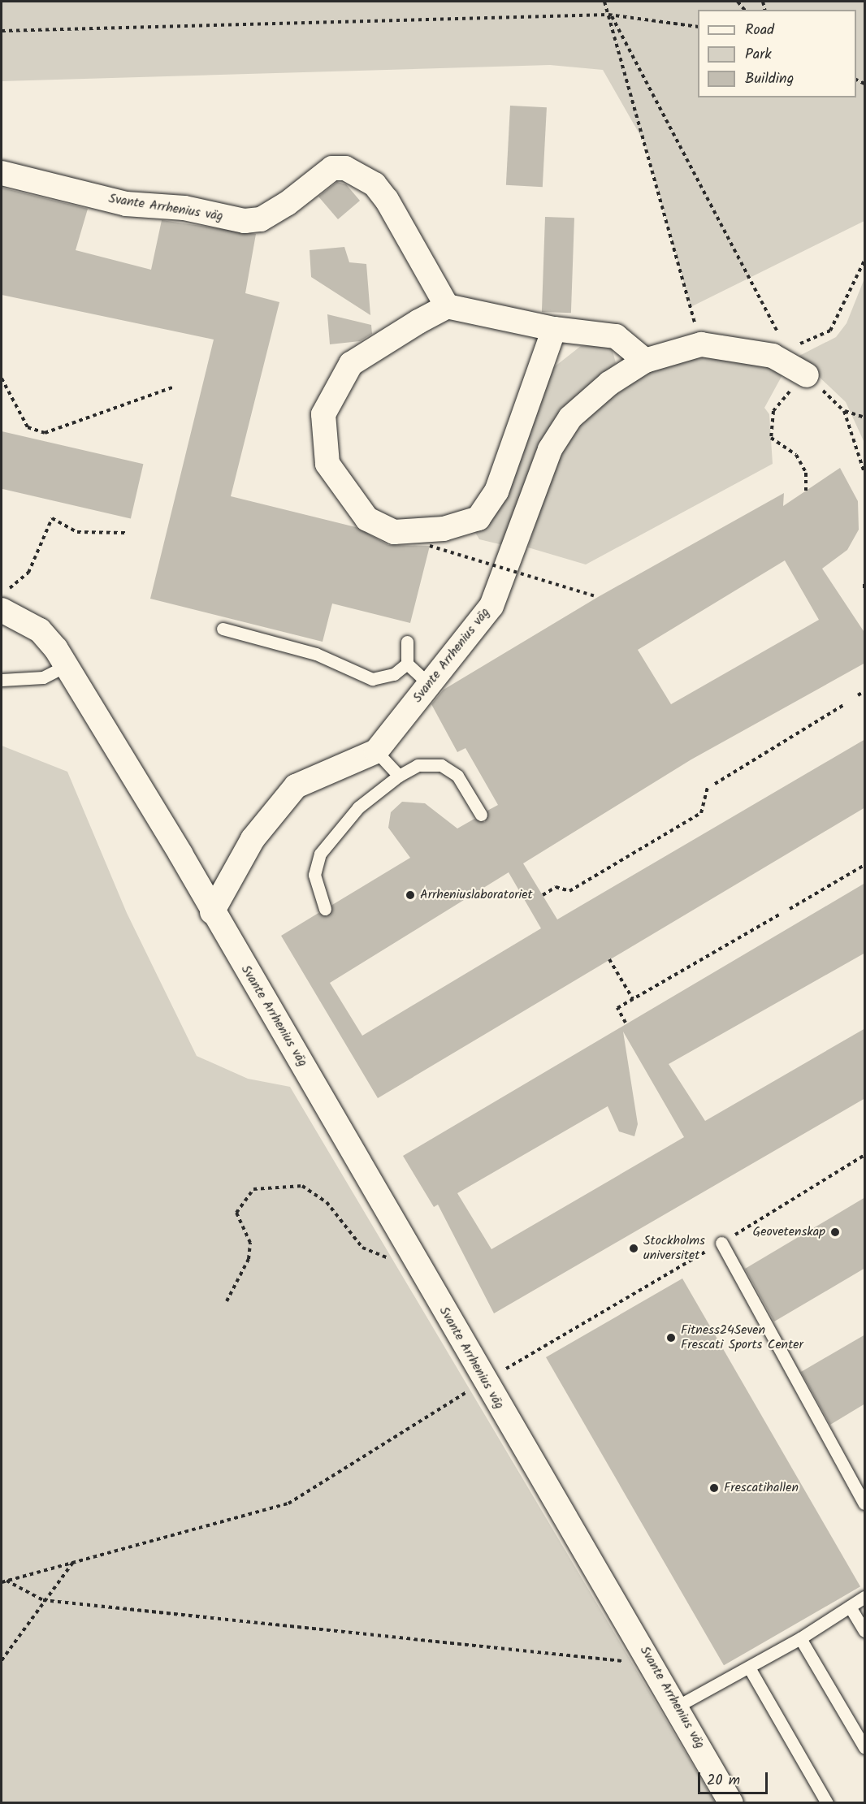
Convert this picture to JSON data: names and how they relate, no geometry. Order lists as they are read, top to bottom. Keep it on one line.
{"streets":{"street":["Svante Arrhenius väg"]},"places":["Arrheniuslaboratoriet","Geovetenskap","Stockholms universitet","Fitness24Seven Frescati Sports Center","Frescatihallen"],"legend":["Road","Park","Building"],"scale_bar":"20 m"}
